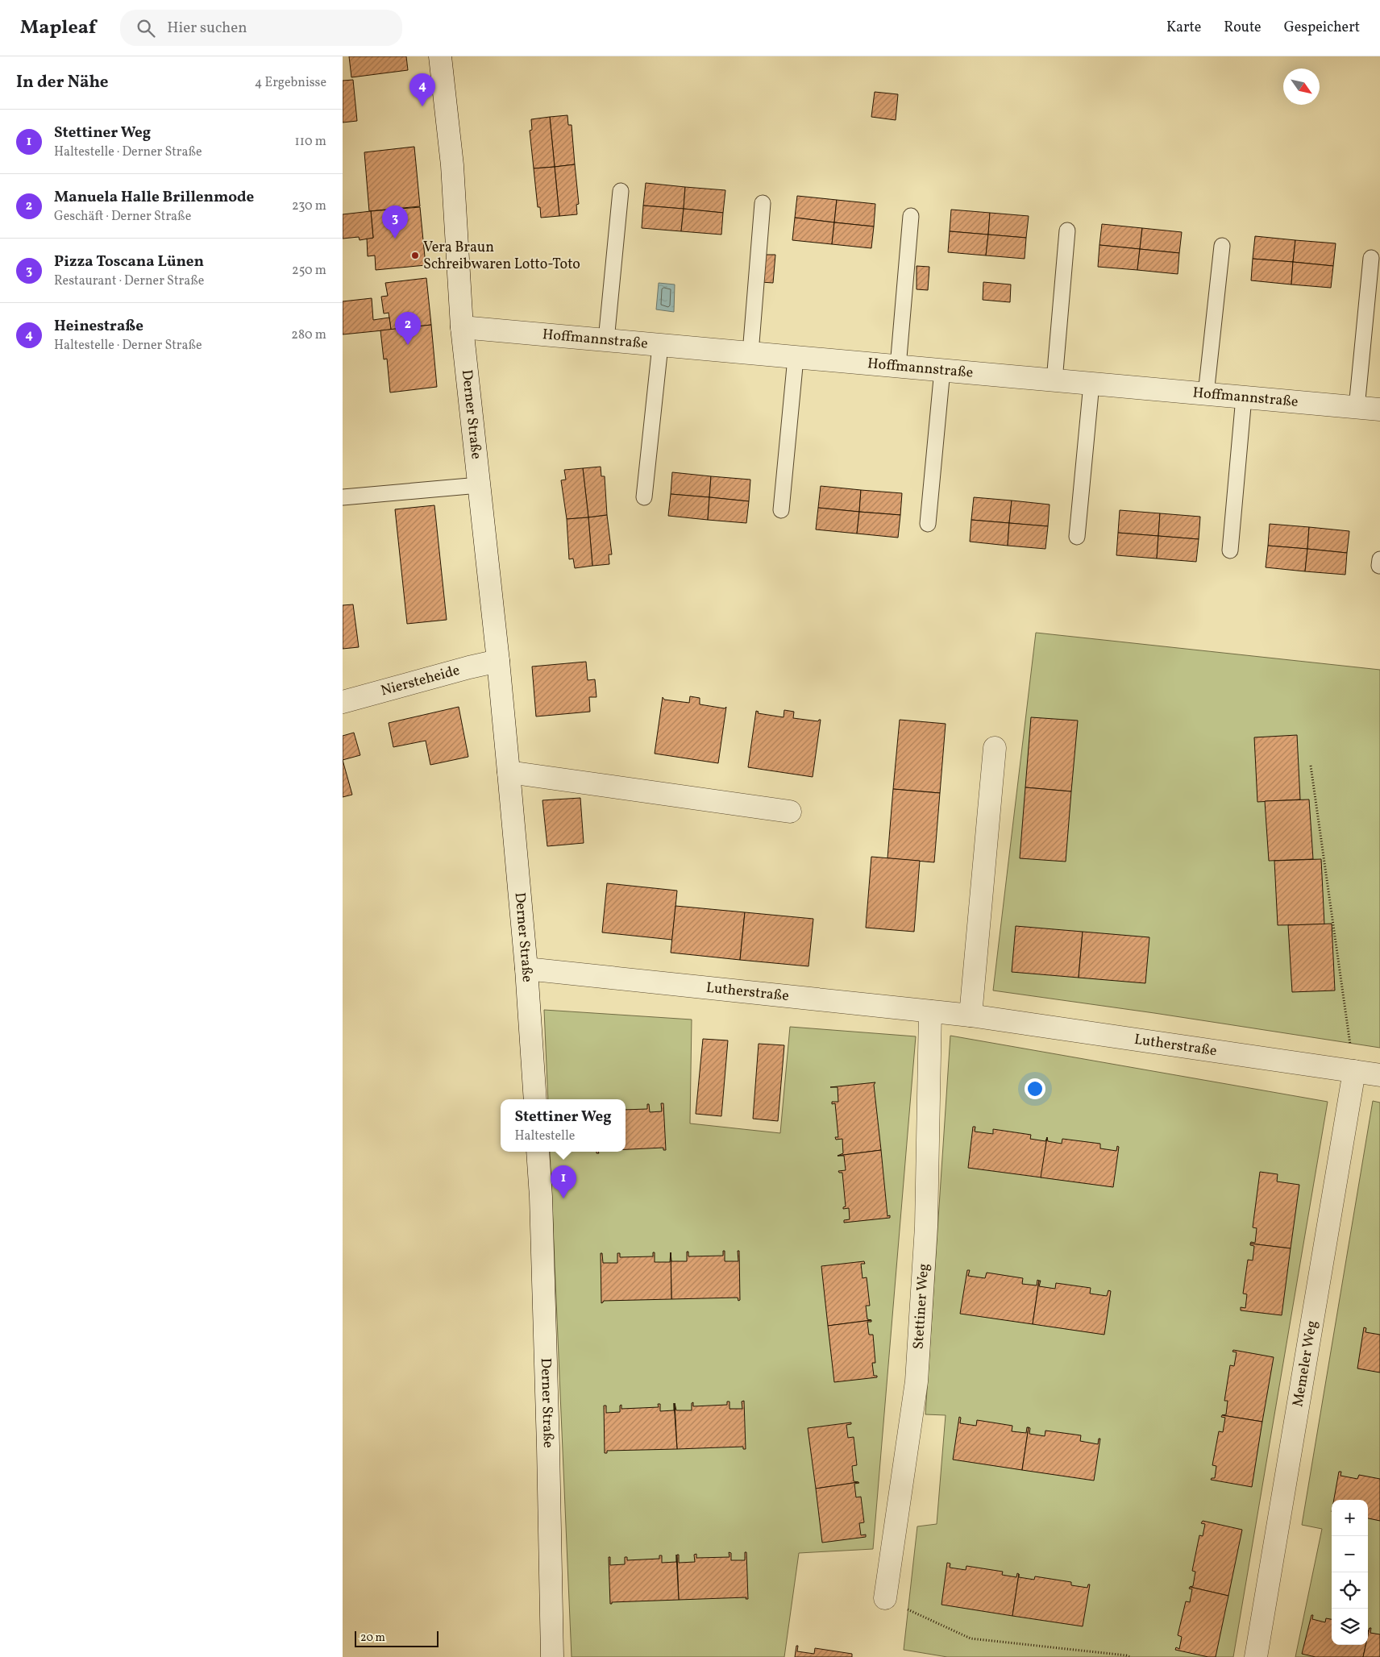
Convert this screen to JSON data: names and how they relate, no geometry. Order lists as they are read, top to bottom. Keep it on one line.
{"streets":{"street":["Hoffmannstraße","Derner Straße","Niersteheide","Lutherstraße","Stettiner Weg","Memeler Weg"]},"crossings":[["Hoffmannstraße","Derner Straße"],["Derner Straße","Niersteheide"],["Derner Straße","Lutherstraße"],["Lutherstraße","Stettiner Weg"],["Lutherstraße","Memeler Weg"]],"places":["Vera Braun Schreibwaren Lotto-Toto"],"scale_bar":"20 m","north":"bottom right","page":{"header":"Mapleaf","search":"Hier suchen","nav":["Karte","Route","Gespeichert"],"heading":["In der Nähe","4 Ergebnisse"],"pins":["4","3","2","1"],"list":[{"mark":"1","name":"Stettiner Weg","note":"Haltestelle · Derner Straße","value":"110 m"},{"mark":"2","name":"Manuela Halle Brillenmode","note":"Geschäft · Derner Straße","value":"230 m"},{"mark":"3","name":"Pizza Toscana Lünen","note":"Restaurant · Derner Straße","value":"250 m"},{"mark":"4","name":"Heinestraße","note":"Haltestelle · Derner Straße","value":"280 m"}],"popup":["Stettiner Weg","Haltestelle"],"map_buttons":["+","−"],"scale":"20 m"}}
